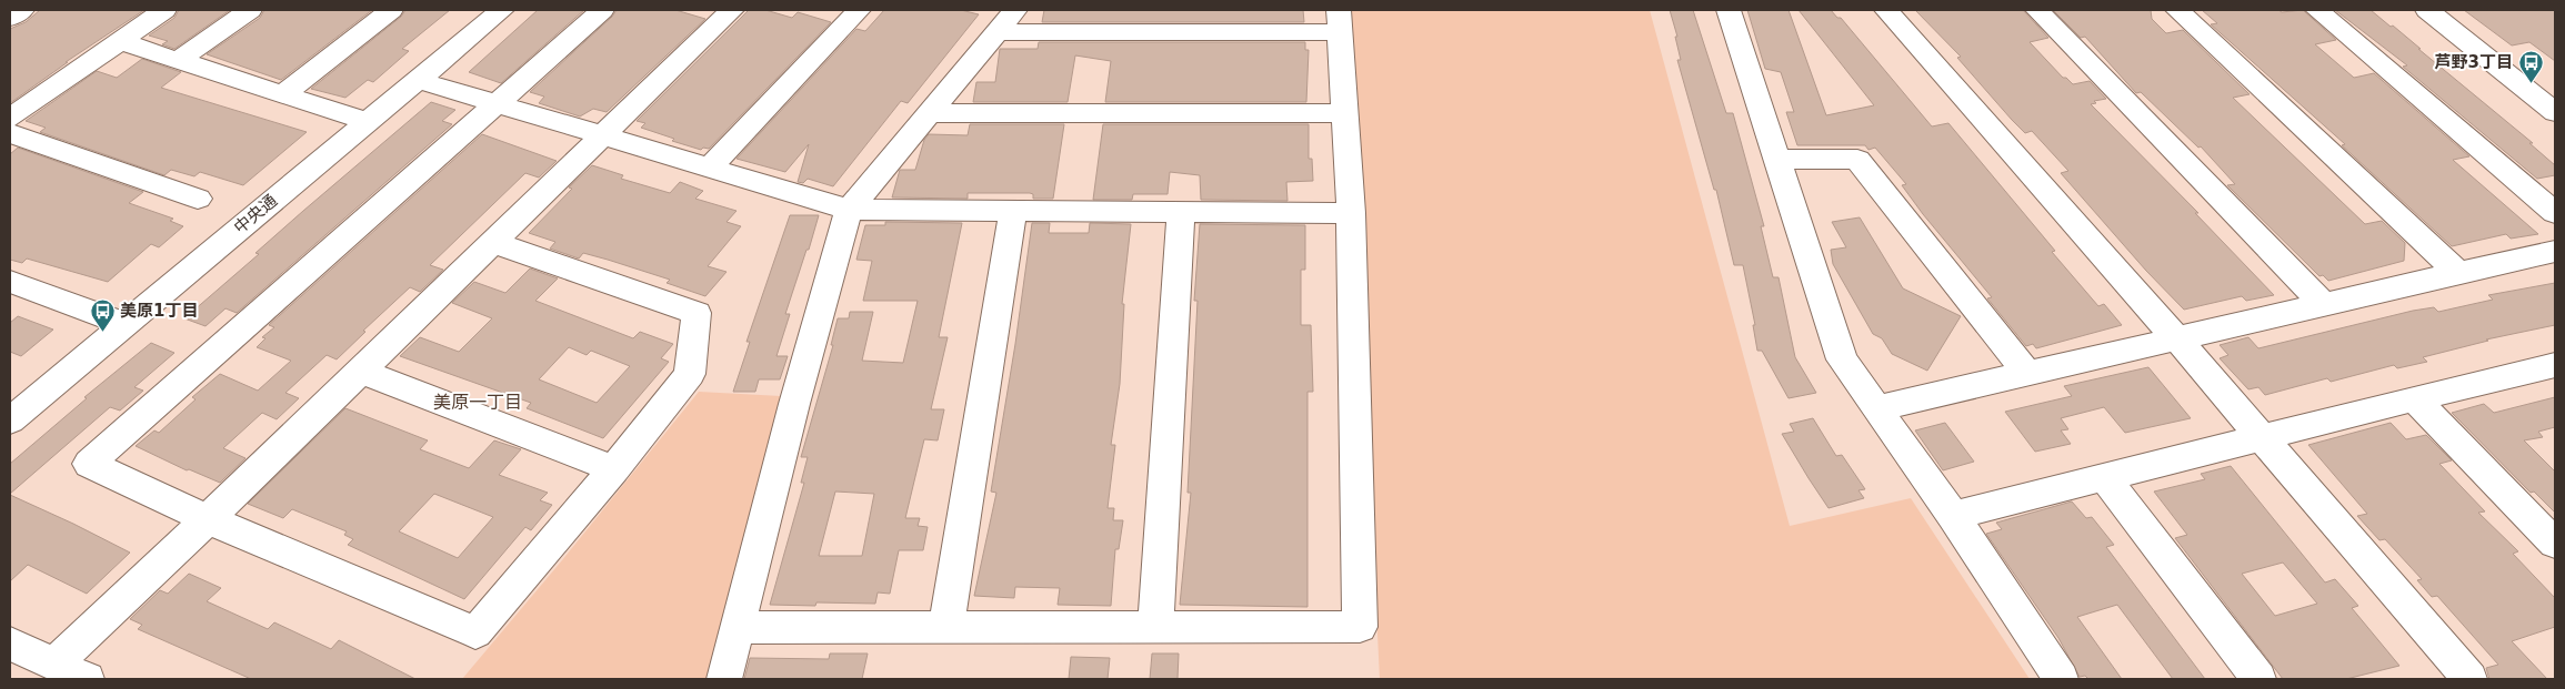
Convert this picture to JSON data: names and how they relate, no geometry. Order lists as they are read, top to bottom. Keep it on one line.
{"streets":{"street":["中央通"]},"districts":["美原一丁目"],"places":{"bus stop":["芦野3丁目","美原1丁目"]}}
